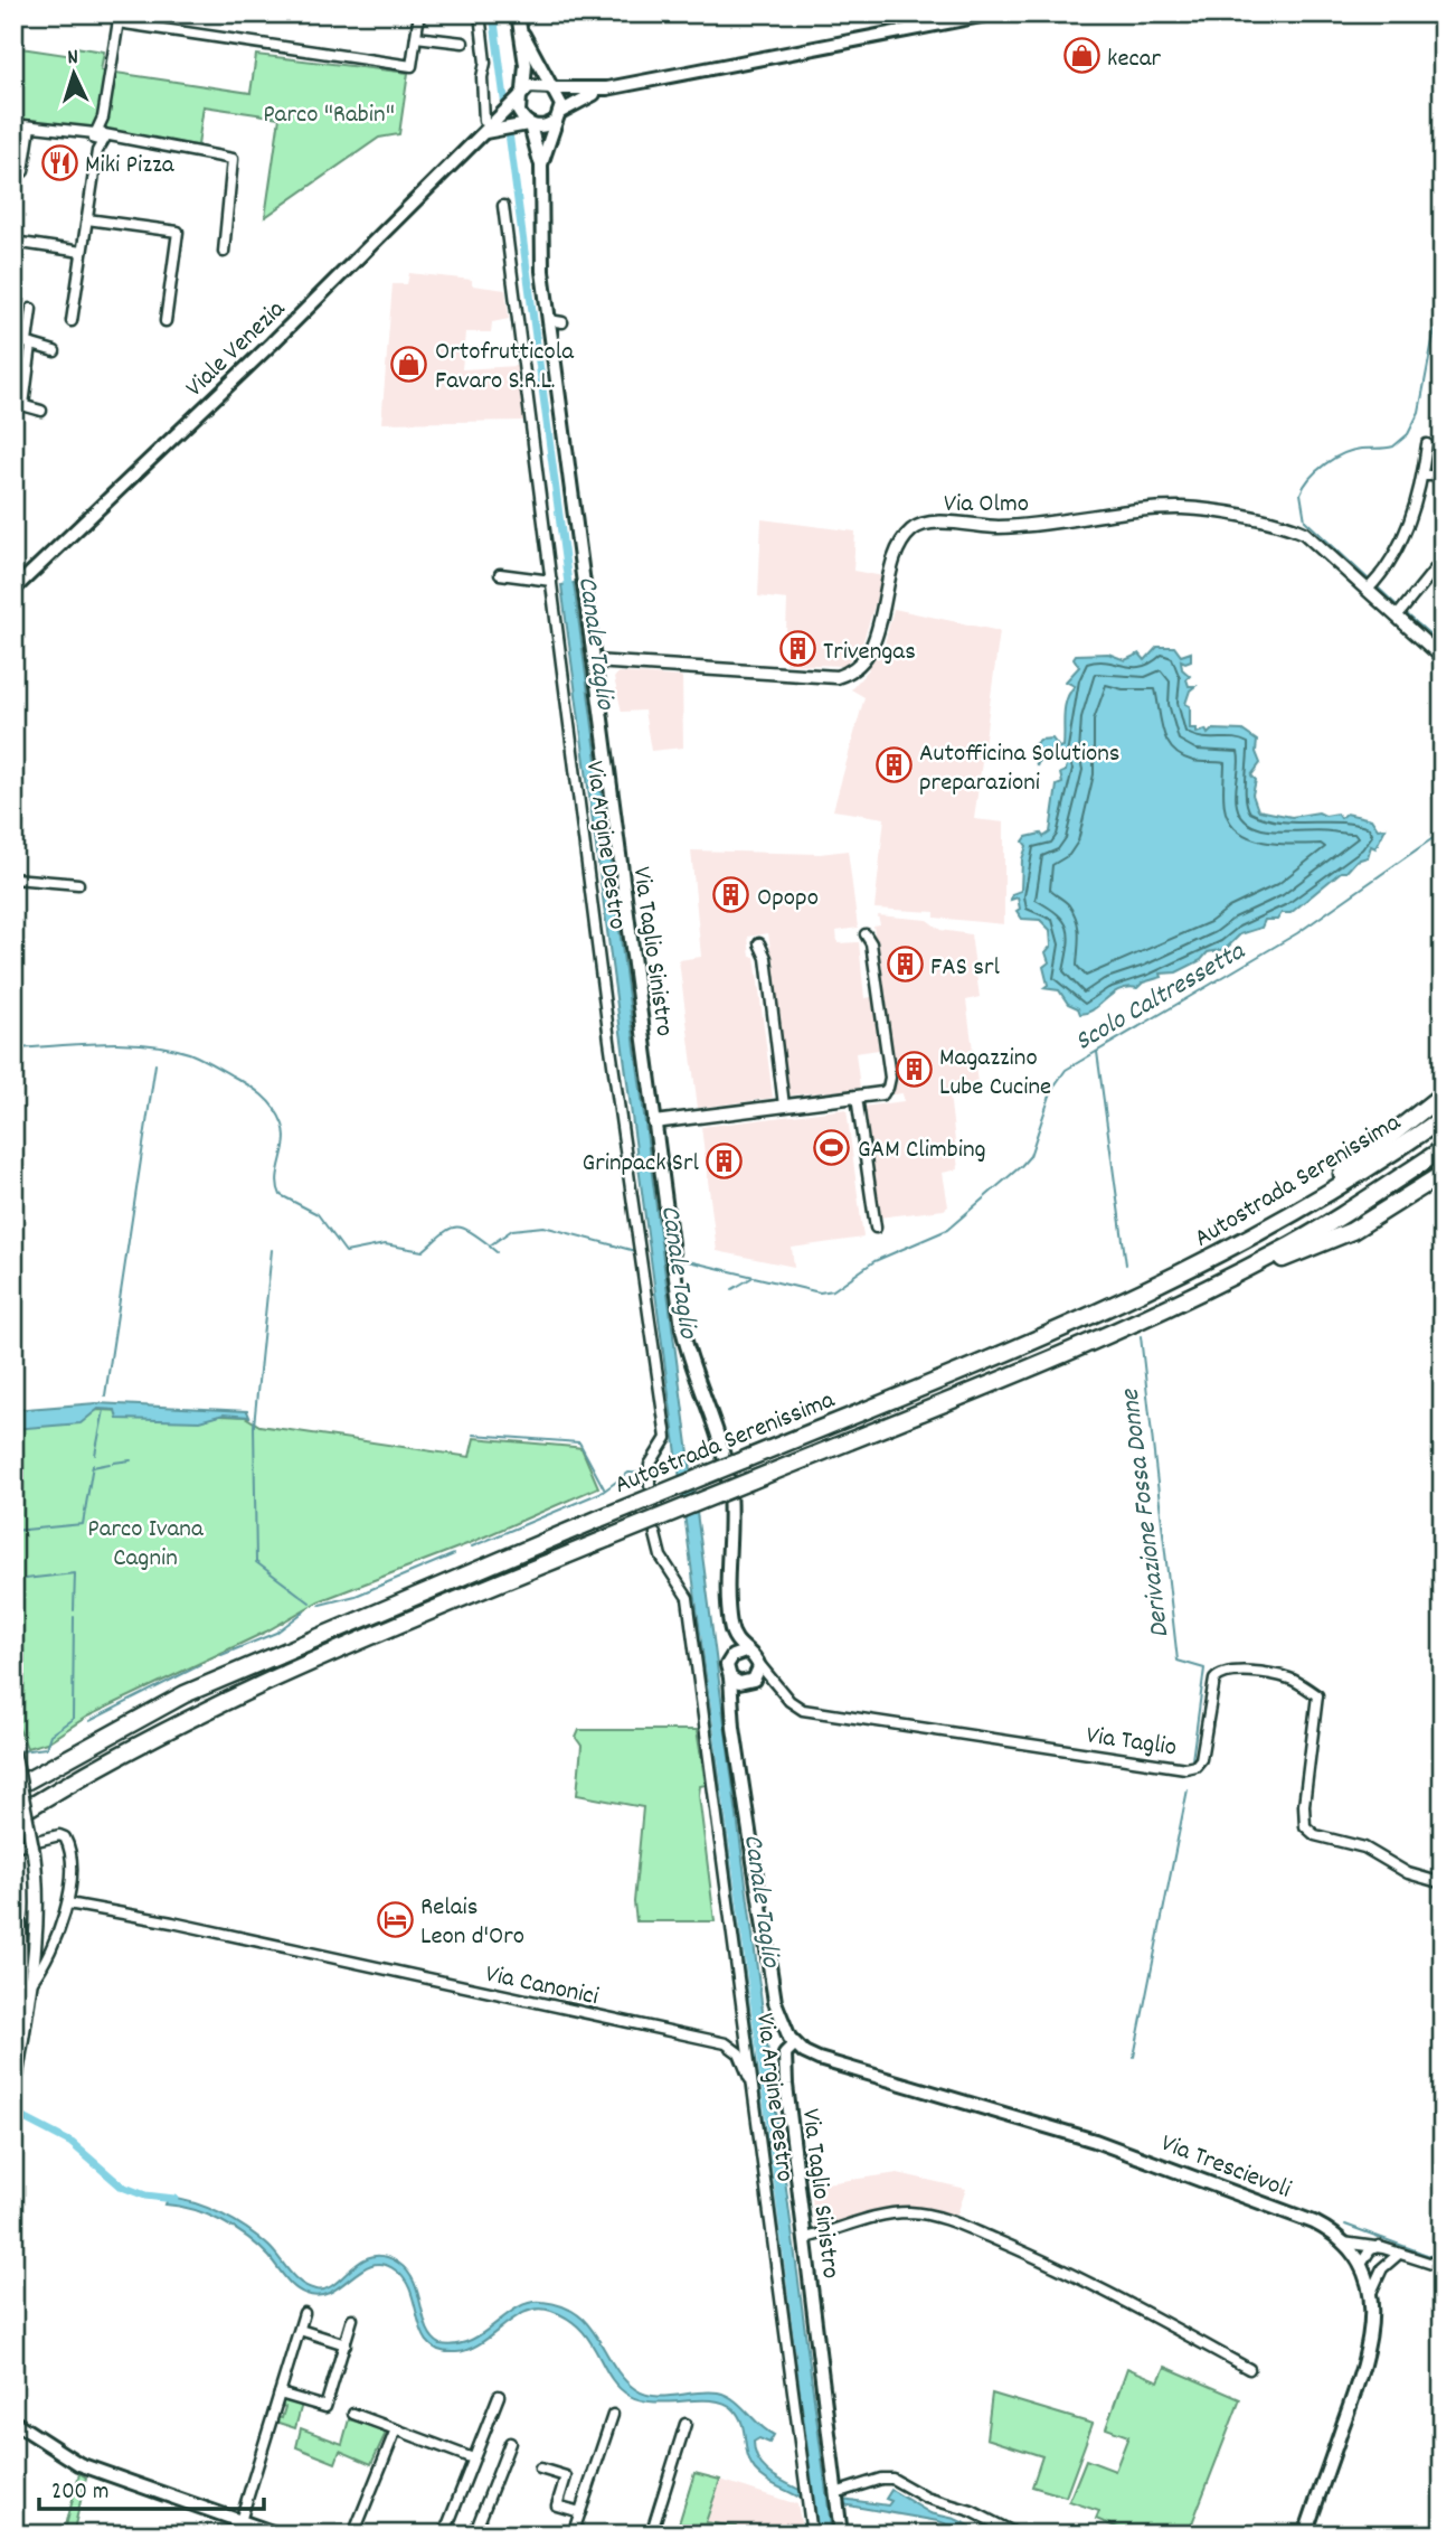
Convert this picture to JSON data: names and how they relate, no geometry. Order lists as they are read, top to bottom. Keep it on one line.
{"streets":{"highway":["Autostrada Serenissima"],"main road":["Viale Venezia","Via Taglio Sinistro","Via Trescievoli"],"street":["Via Olmo","Via Argine Destro","Via Taglio","Via Canonici"]},"crossings":[["Viale Venezia","Via Taglio Sinistro"],["Via Olmo","Via Taglio Sinistro"],["Via Argine Destro","Via Canonici"],["Via Taglio Sinistro","Via Taglio"],["Via Taglio Sinistro","Via Trescievoli"]],"water":["Canale Taglio","Scolo Caltressetta","Derivazione Fossa Donne"],"parks":["Parco \"Rabin\"","Parco Ivana Cagnin"],"places":{"shop":["kecar","Ortofrutticola Favaro S.R.L."],"restaurant":["Miki Pizza"],"building":["Trivengas","Autofficina Solutions preparazioni","Opopo","FAS srl","Magazzino Lube Cucine","Grinpack Srl"],"sports":["GAM Climbing"],"hotel":["Relais Leon d'Oro"]},"scale_bar":"200 m","north":"top"}
